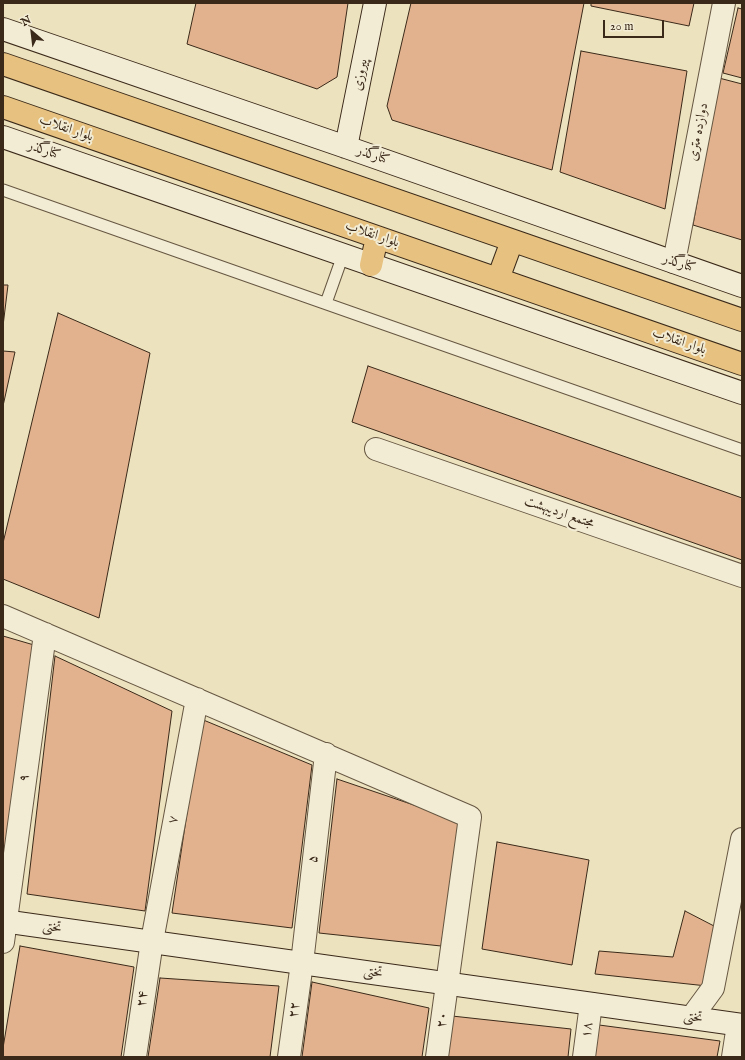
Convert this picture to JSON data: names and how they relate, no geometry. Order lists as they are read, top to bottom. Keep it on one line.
{"streets":{"main road":["بلوار انقلاب"],"street":["پیروزی","دوازده متری","کنارگذر","مجتمع اردیبهشت","۹","۷","۵","تختی","۲۴","۲۲","۲۰","۱۸"]},"crossings":[["پیروزی","کنارگذر"],["دوازده متری","کنارگذر"],["۹","تختی"],["۷","تختی"],["۷","۲۴"],["۵","تختی"],["۵","۲۲"],["۵","۲۰"],["تختی","۲۴"],["تختی","۲۲"],["تختی","۲۰"],["تختی","۱۸"]],"scale_bar":"20 m","north":"top left"}
